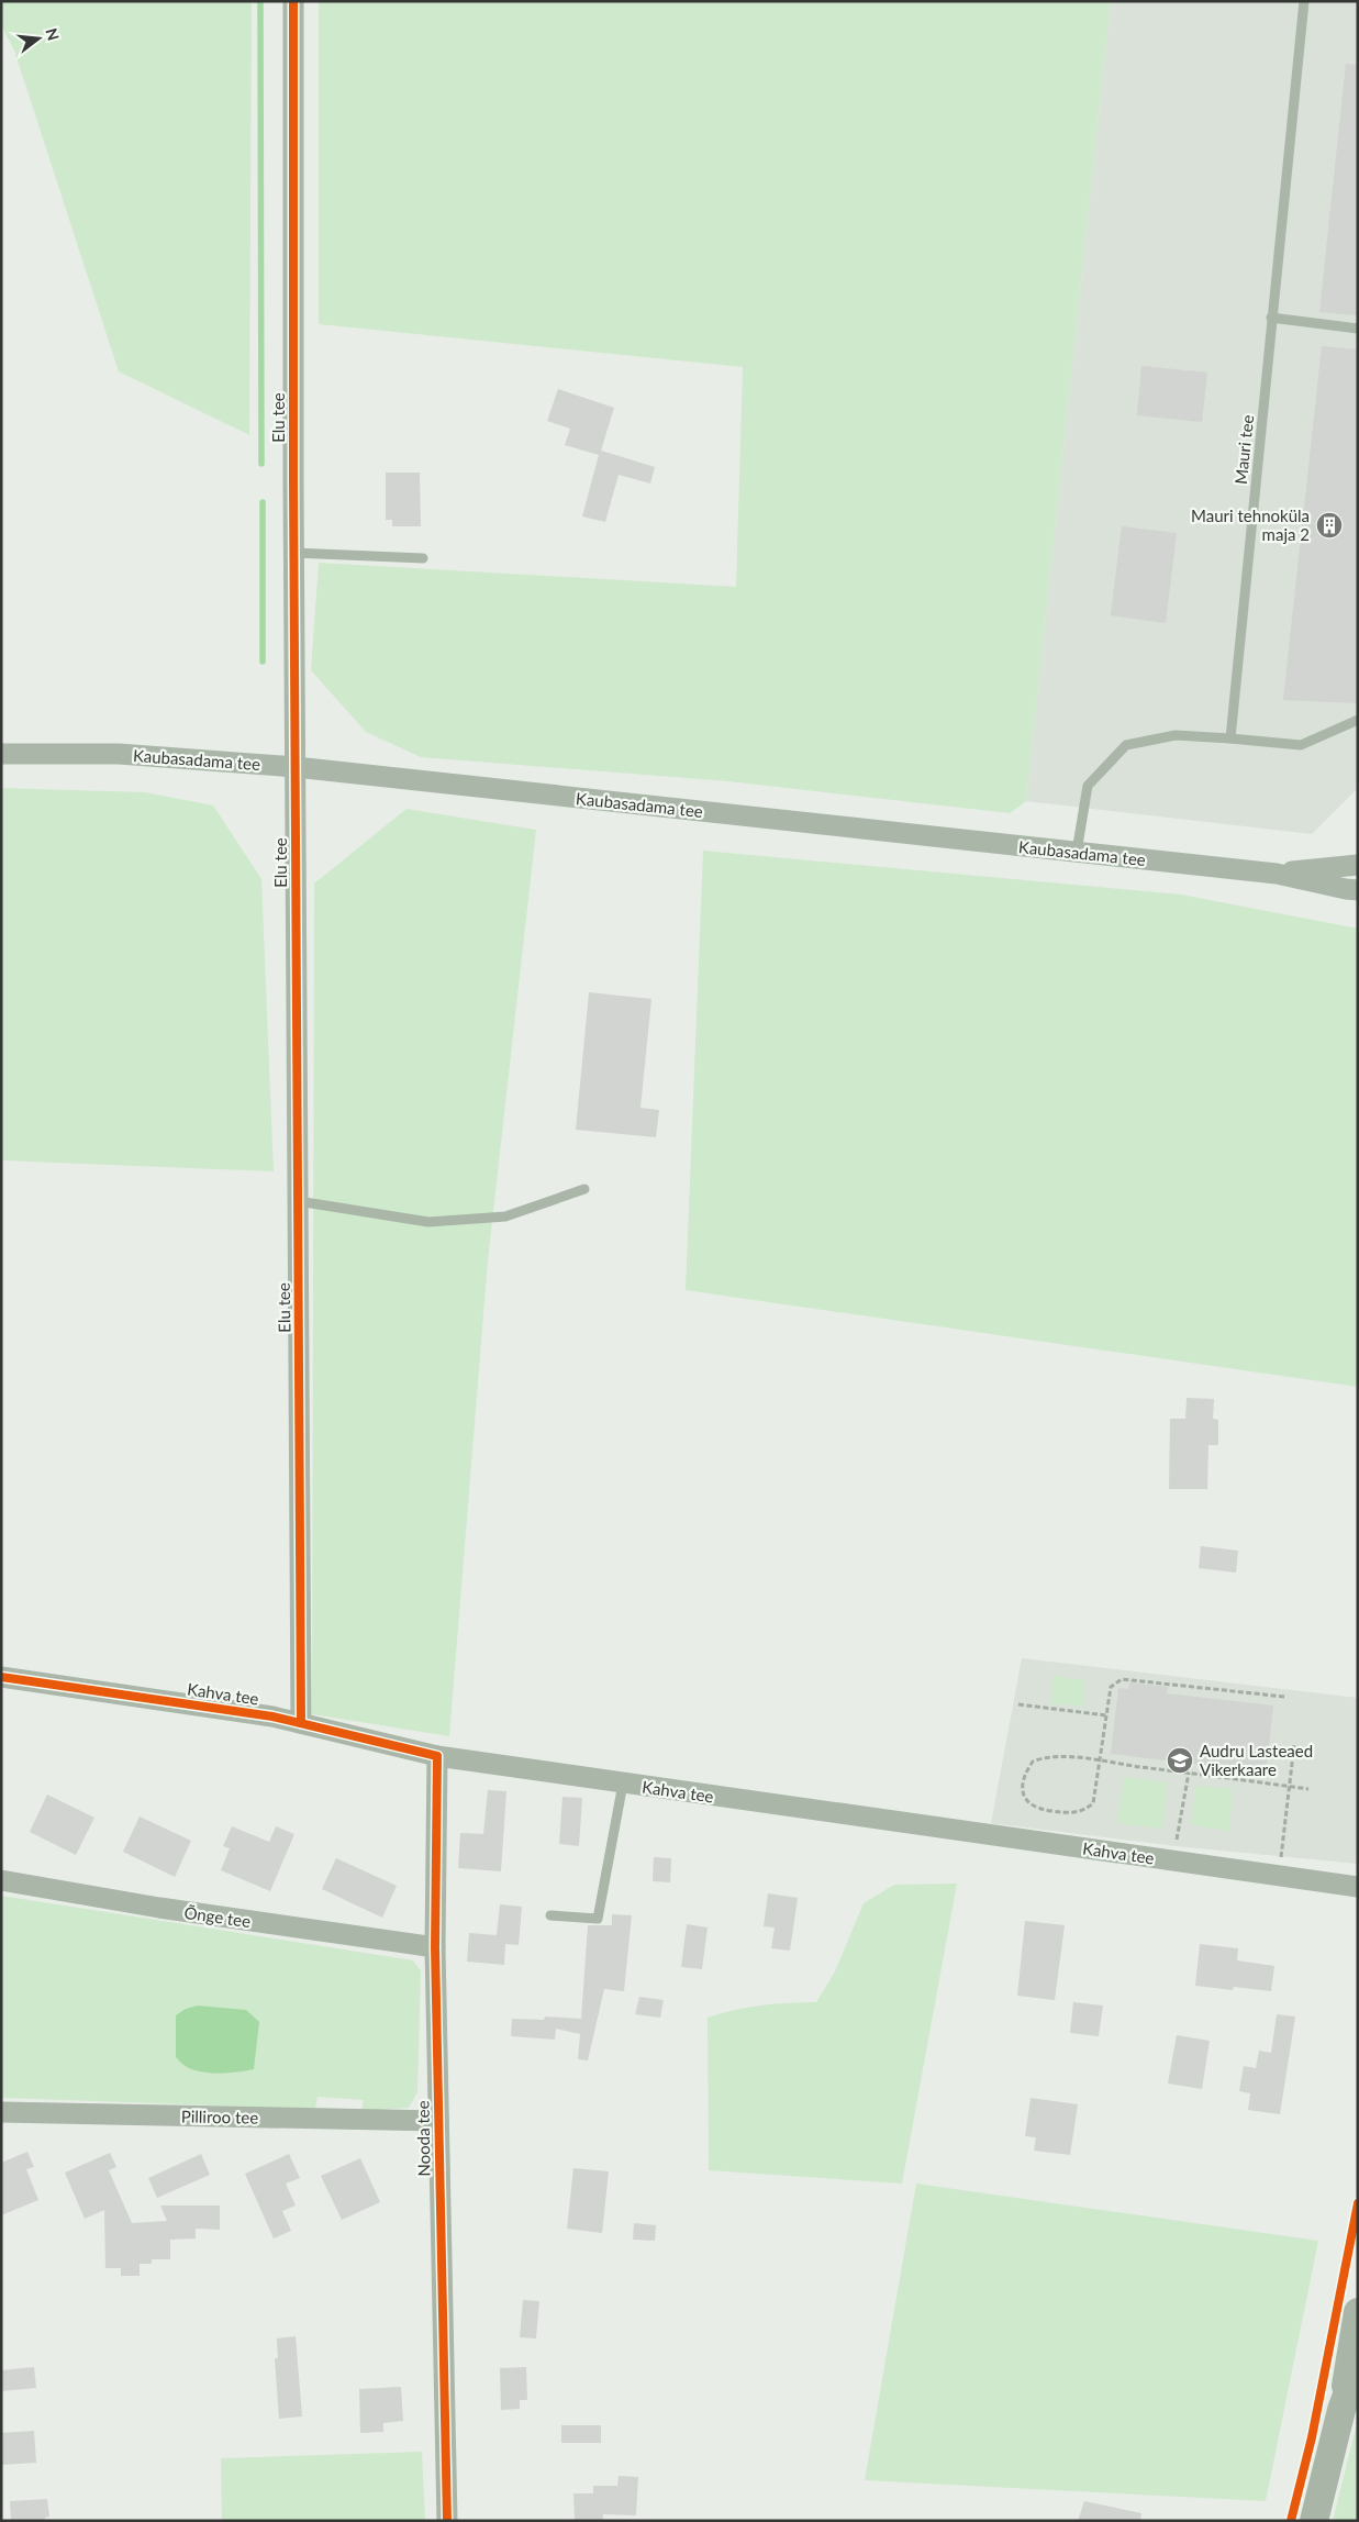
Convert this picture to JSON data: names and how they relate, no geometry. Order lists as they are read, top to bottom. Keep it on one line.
{"streets":{"street":["Elu tee","Kaubasadama tee","Kahva tee","Õnge tee","Pilliroo tee","Nooda tee"],"lane":["Mauri tee"]},"crossings":[["Elu tee","Kaubasadama tee"],["Elu tee","Kahva tee"],["Kahva tee","Nooda tee"],["Õnge tee","Nooda tee"],["Pilliroo tee","Nooda tee"]],"places":{"building":["Mauri tehnoküla maja 2"],"school or university":["Audru Lasteaed Vikerkaare"]},"north":"right"}
